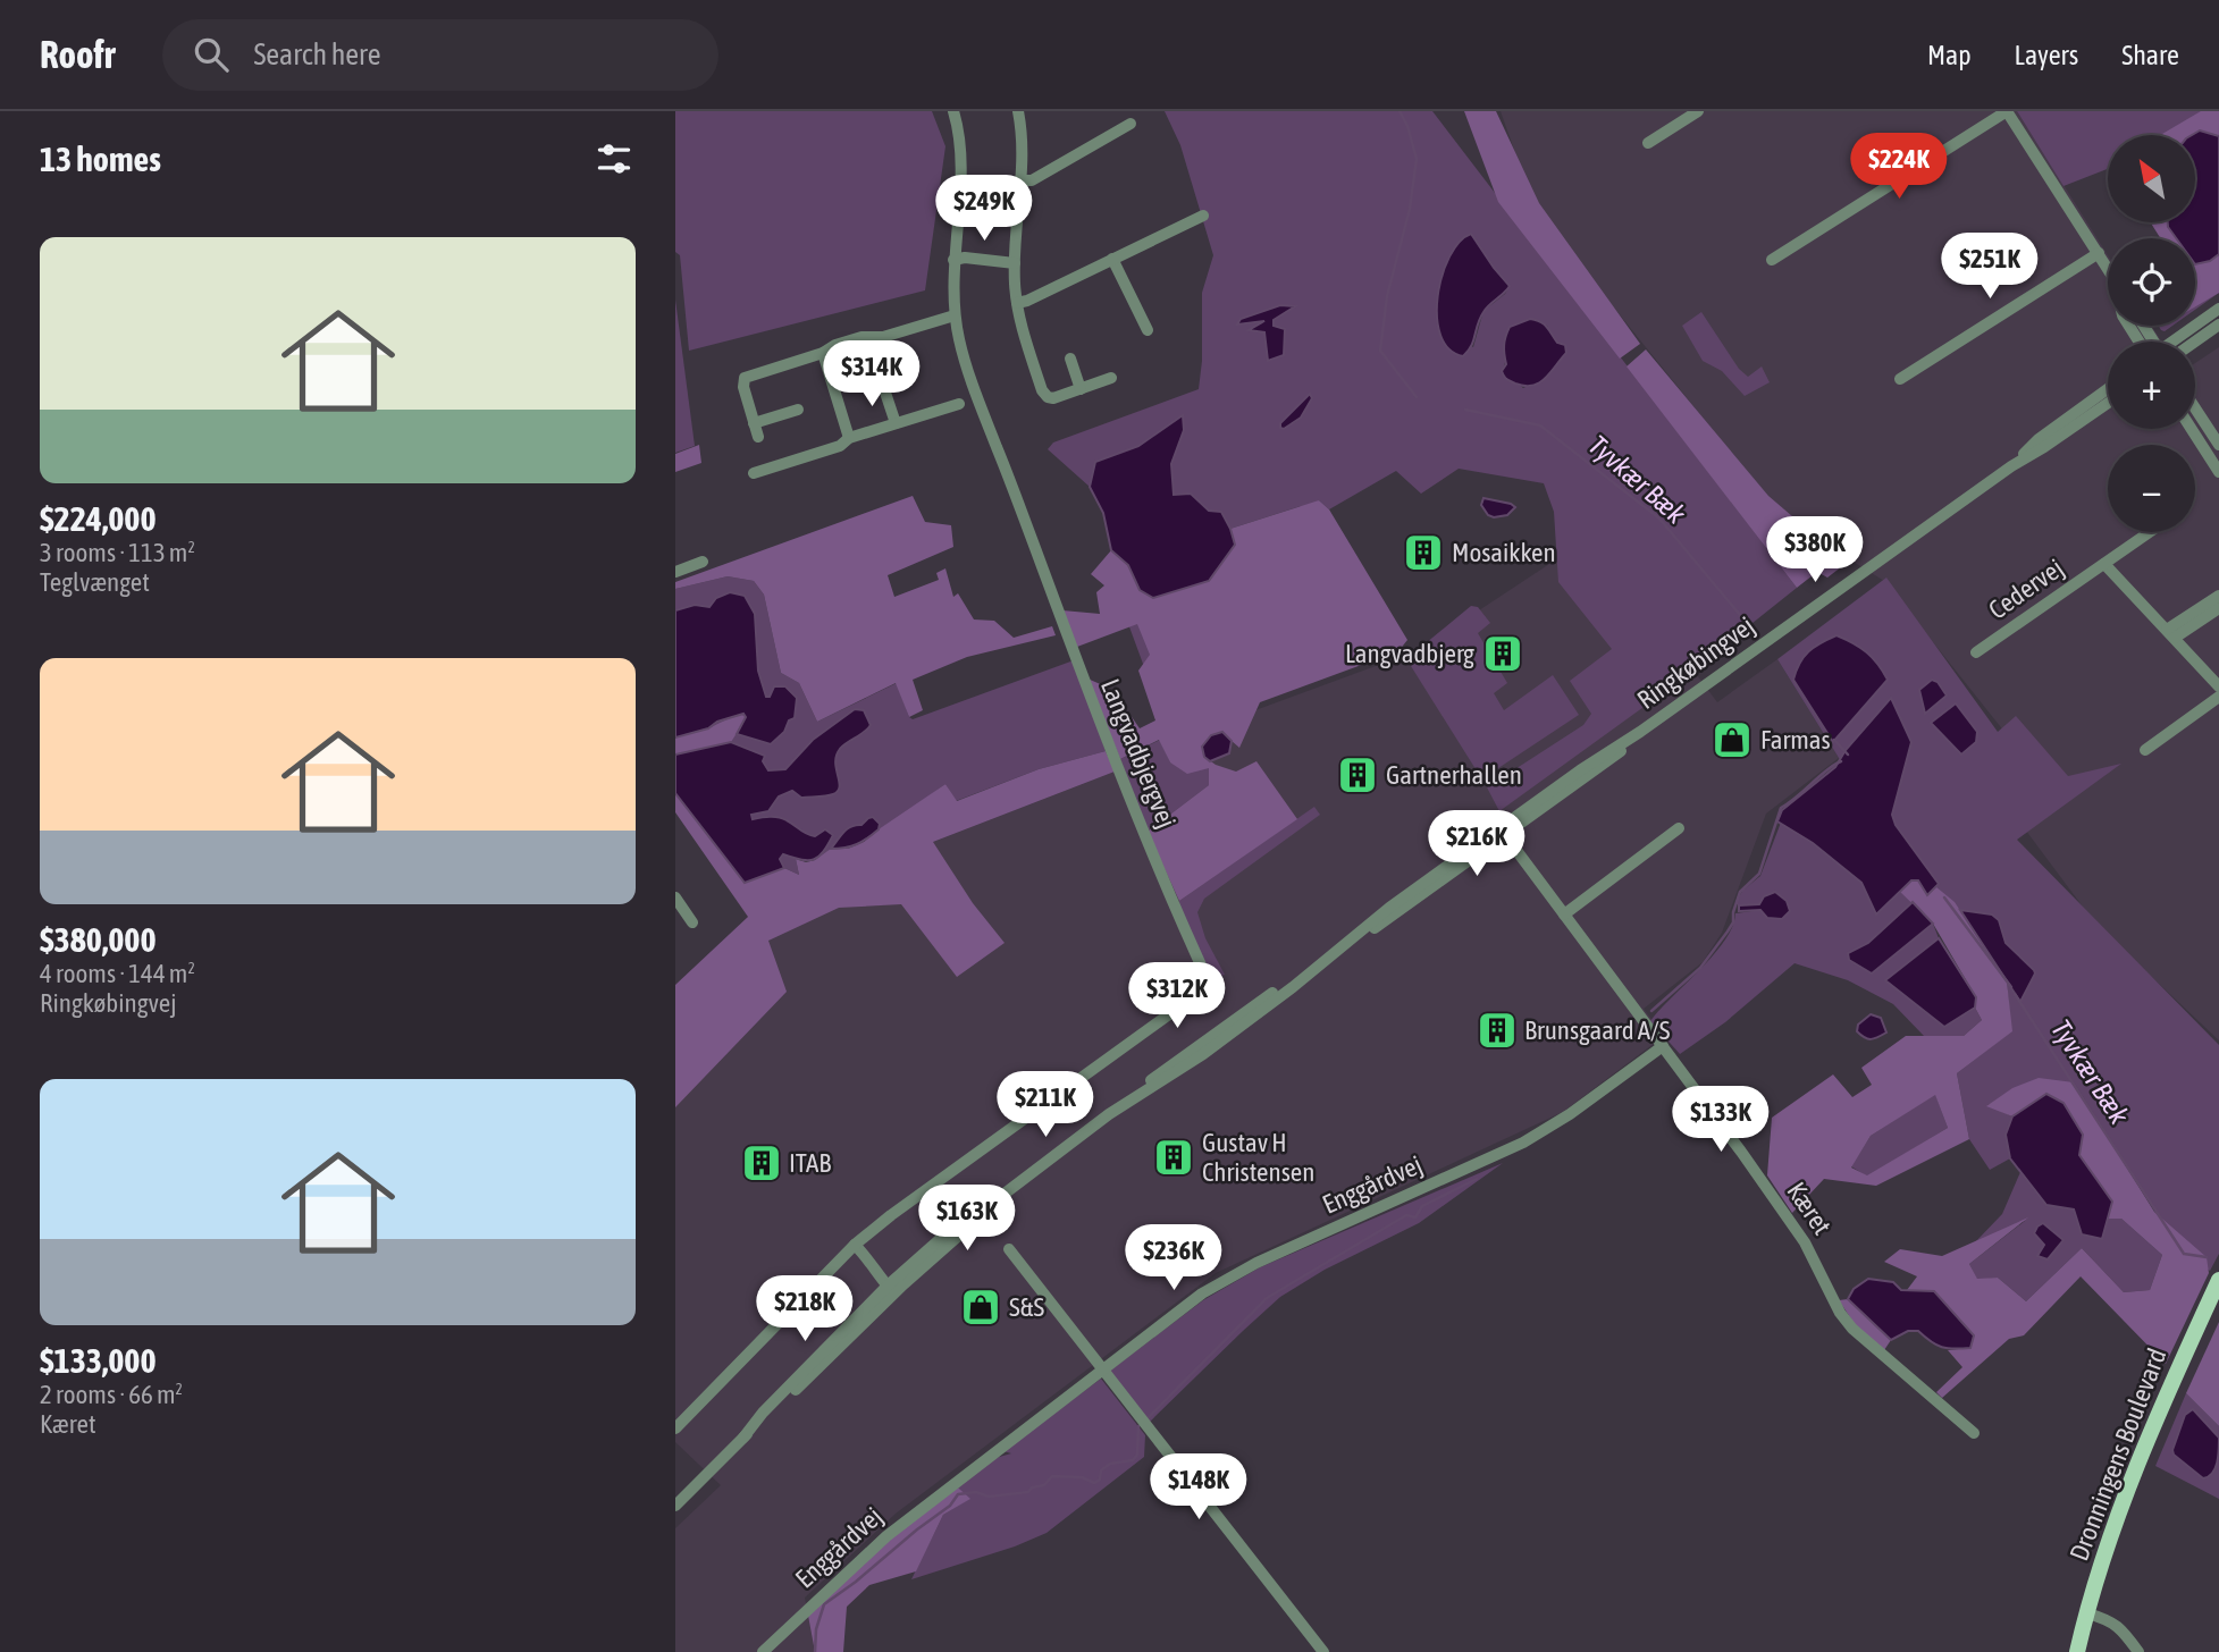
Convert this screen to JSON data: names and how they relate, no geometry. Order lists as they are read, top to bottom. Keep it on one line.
{"streets":{"main road":["Dronningens Boulevard"],"street":["Cedervej","Ringkøbingvej","Langvadbjergvej","Enggårdvej","Kæret"]},"crossings":[["Ringkøbingvej","Kæret"],["Enggårdvej","Kæret"]],"water":["Tyvkær Bæk"],"places":{"building":["Mosaikken","Langvadbjerg","Gartnerhallen","Brunsgaard A/S","Gustav H Christensen","ITAB"],"shop":["Farmas","S&S"]},"north":"top left","page":{"header":"Roofr","search":"Search here","nav":["Map","Layers","Share"],"heading":"13 homes","price":["$224K","$249K","$251K","$314K","$380K","$216K","$312K","$211K","$133K","$163K","$236K","$218K","$148K"],"map_buttons":["+","−"],"list":[{"name":"$224,000","note":"3 rooms · 113 m² · Teglvænget"},{"name":"$380,000","note":"4 rooms · 144 m² · Ringkøbingvej"},{"name":"$133,000","note":"2 rooms · 66 m² · Kæret"}]}}
